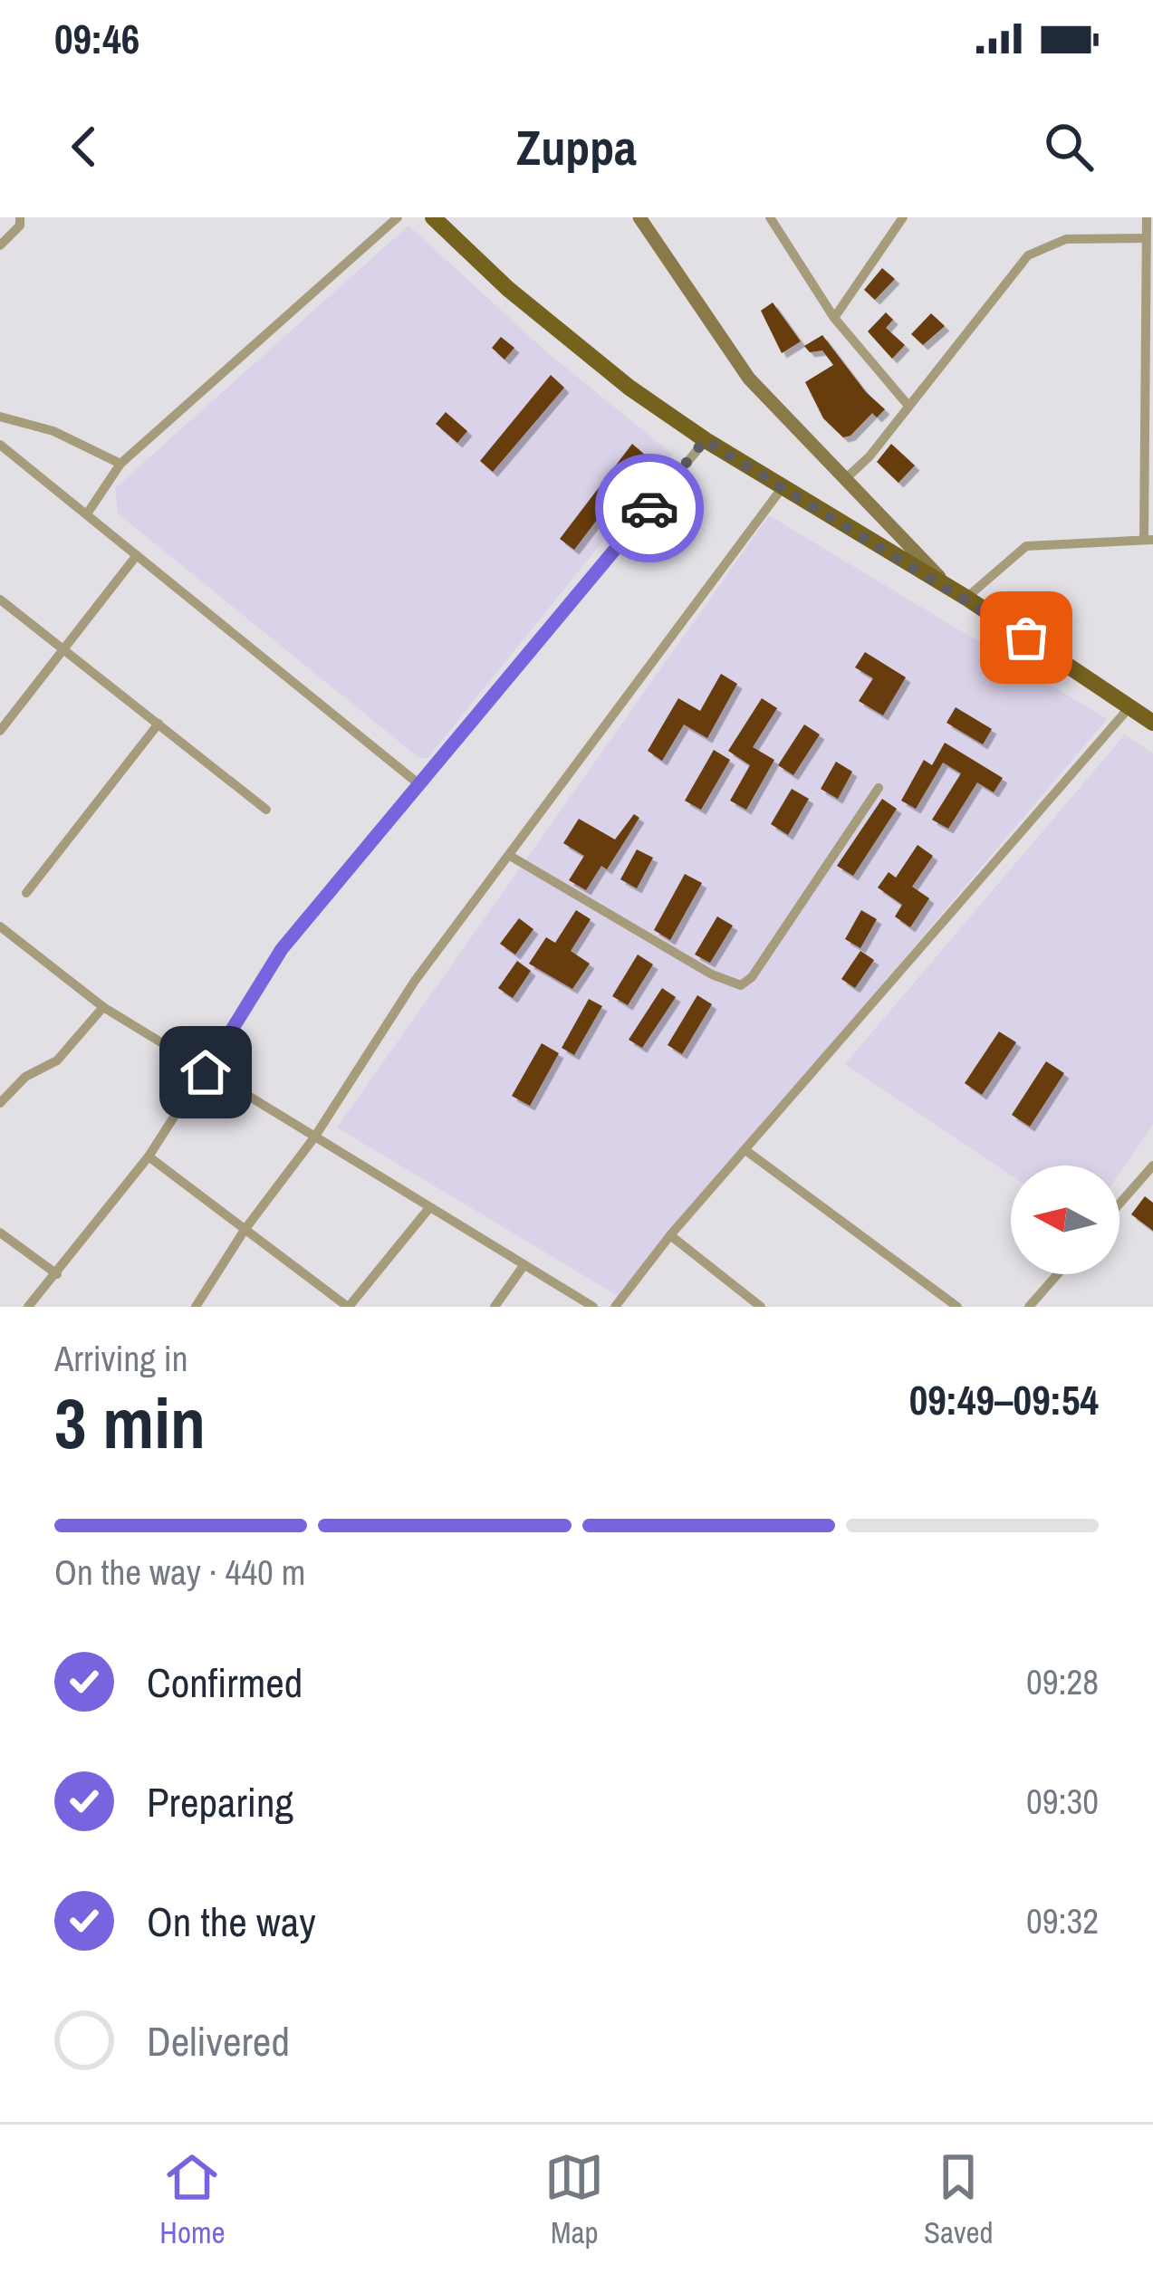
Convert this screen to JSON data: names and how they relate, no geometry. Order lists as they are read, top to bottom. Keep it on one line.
{"north":"left","page":{"status":"09:46","header":"Zuppa","heading":["3 min","Arriving in","09:49–09:54"],"bar":"On the way · 440 m","list":[["Confirmed","09:28"],["Preparing","09:30"],["On the way","09:32"],"Delivered"],"tabs":["Home","Map","Saved"]}}
